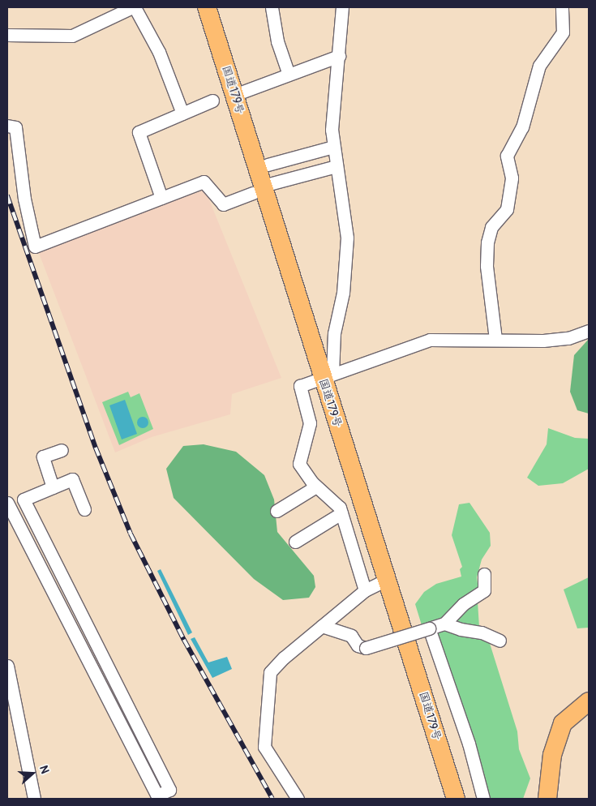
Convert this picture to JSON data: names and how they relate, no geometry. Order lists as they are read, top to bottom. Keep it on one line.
{"streets":{"highway":["国道179号"]},"north":"right"}
